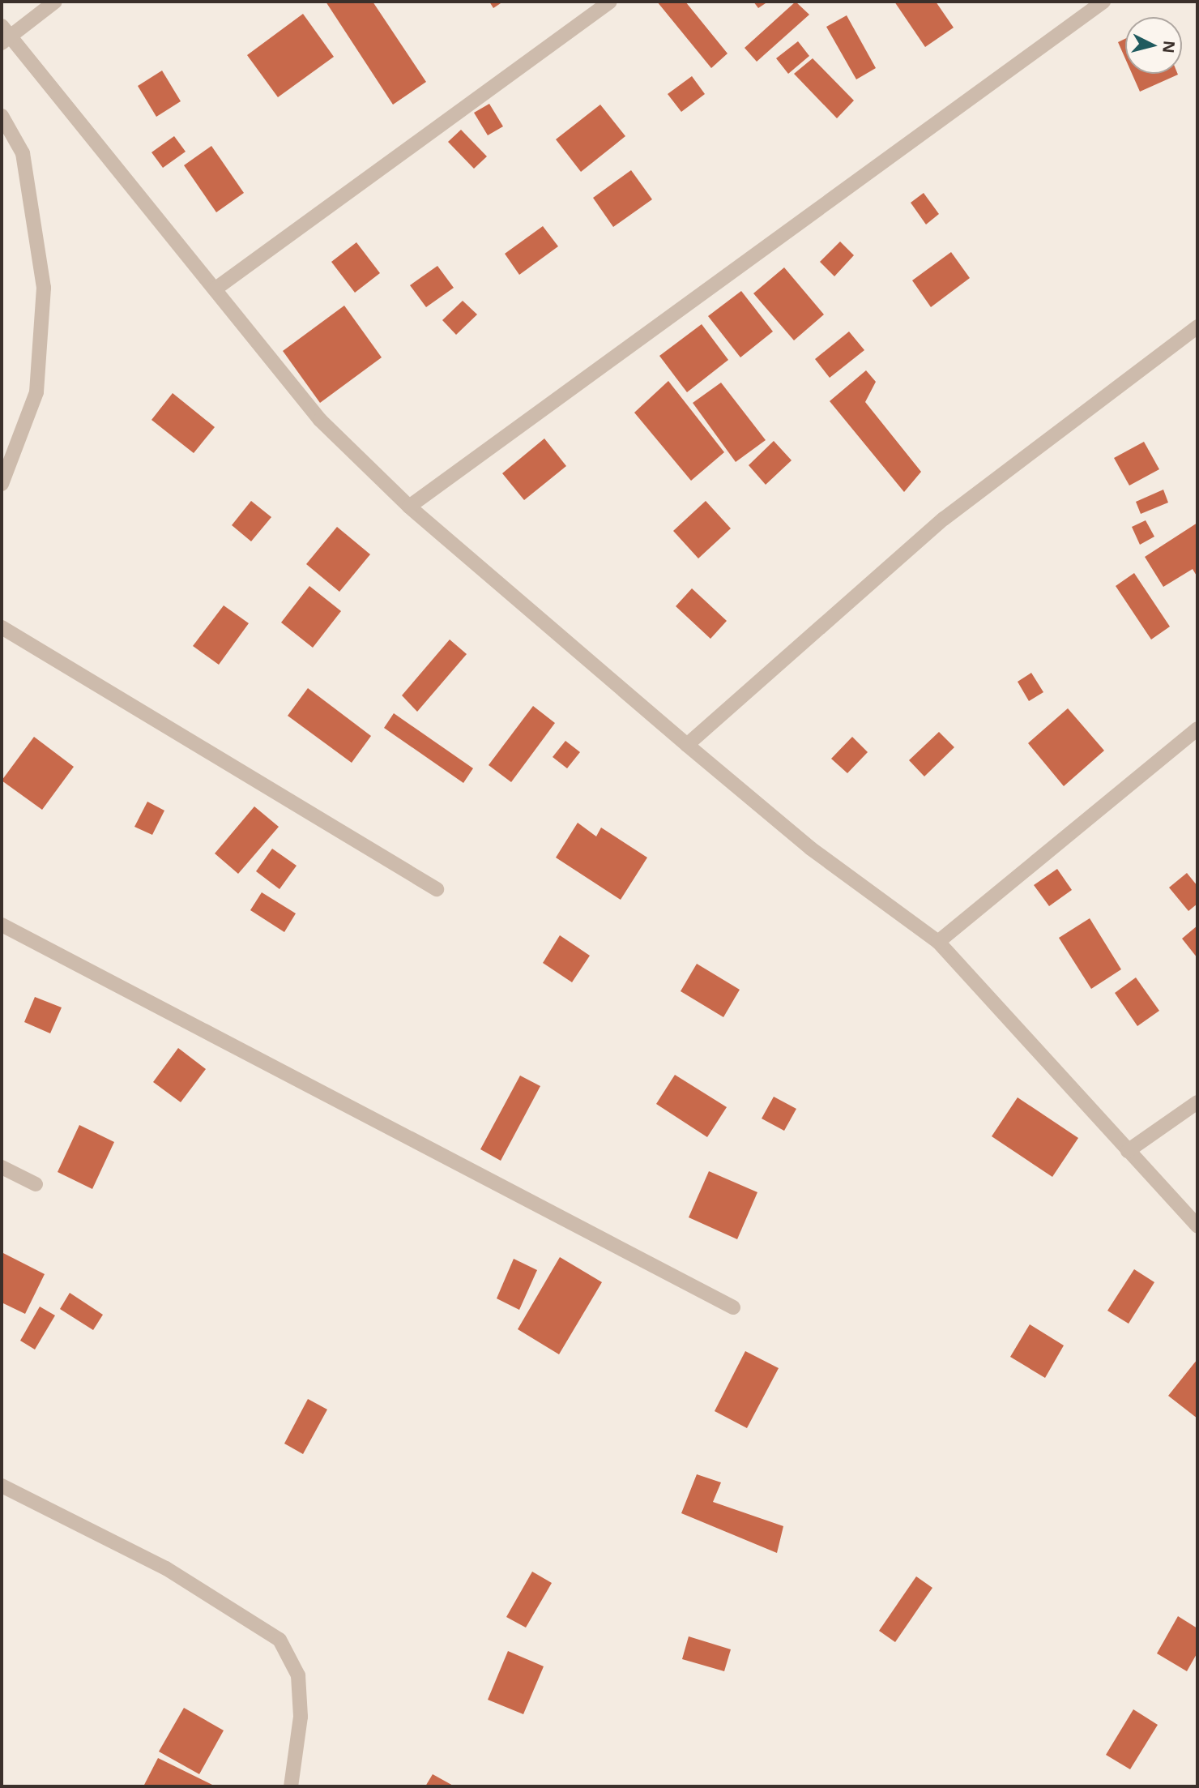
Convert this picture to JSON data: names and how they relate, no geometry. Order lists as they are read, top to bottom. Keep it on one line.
{"north":"right"}
